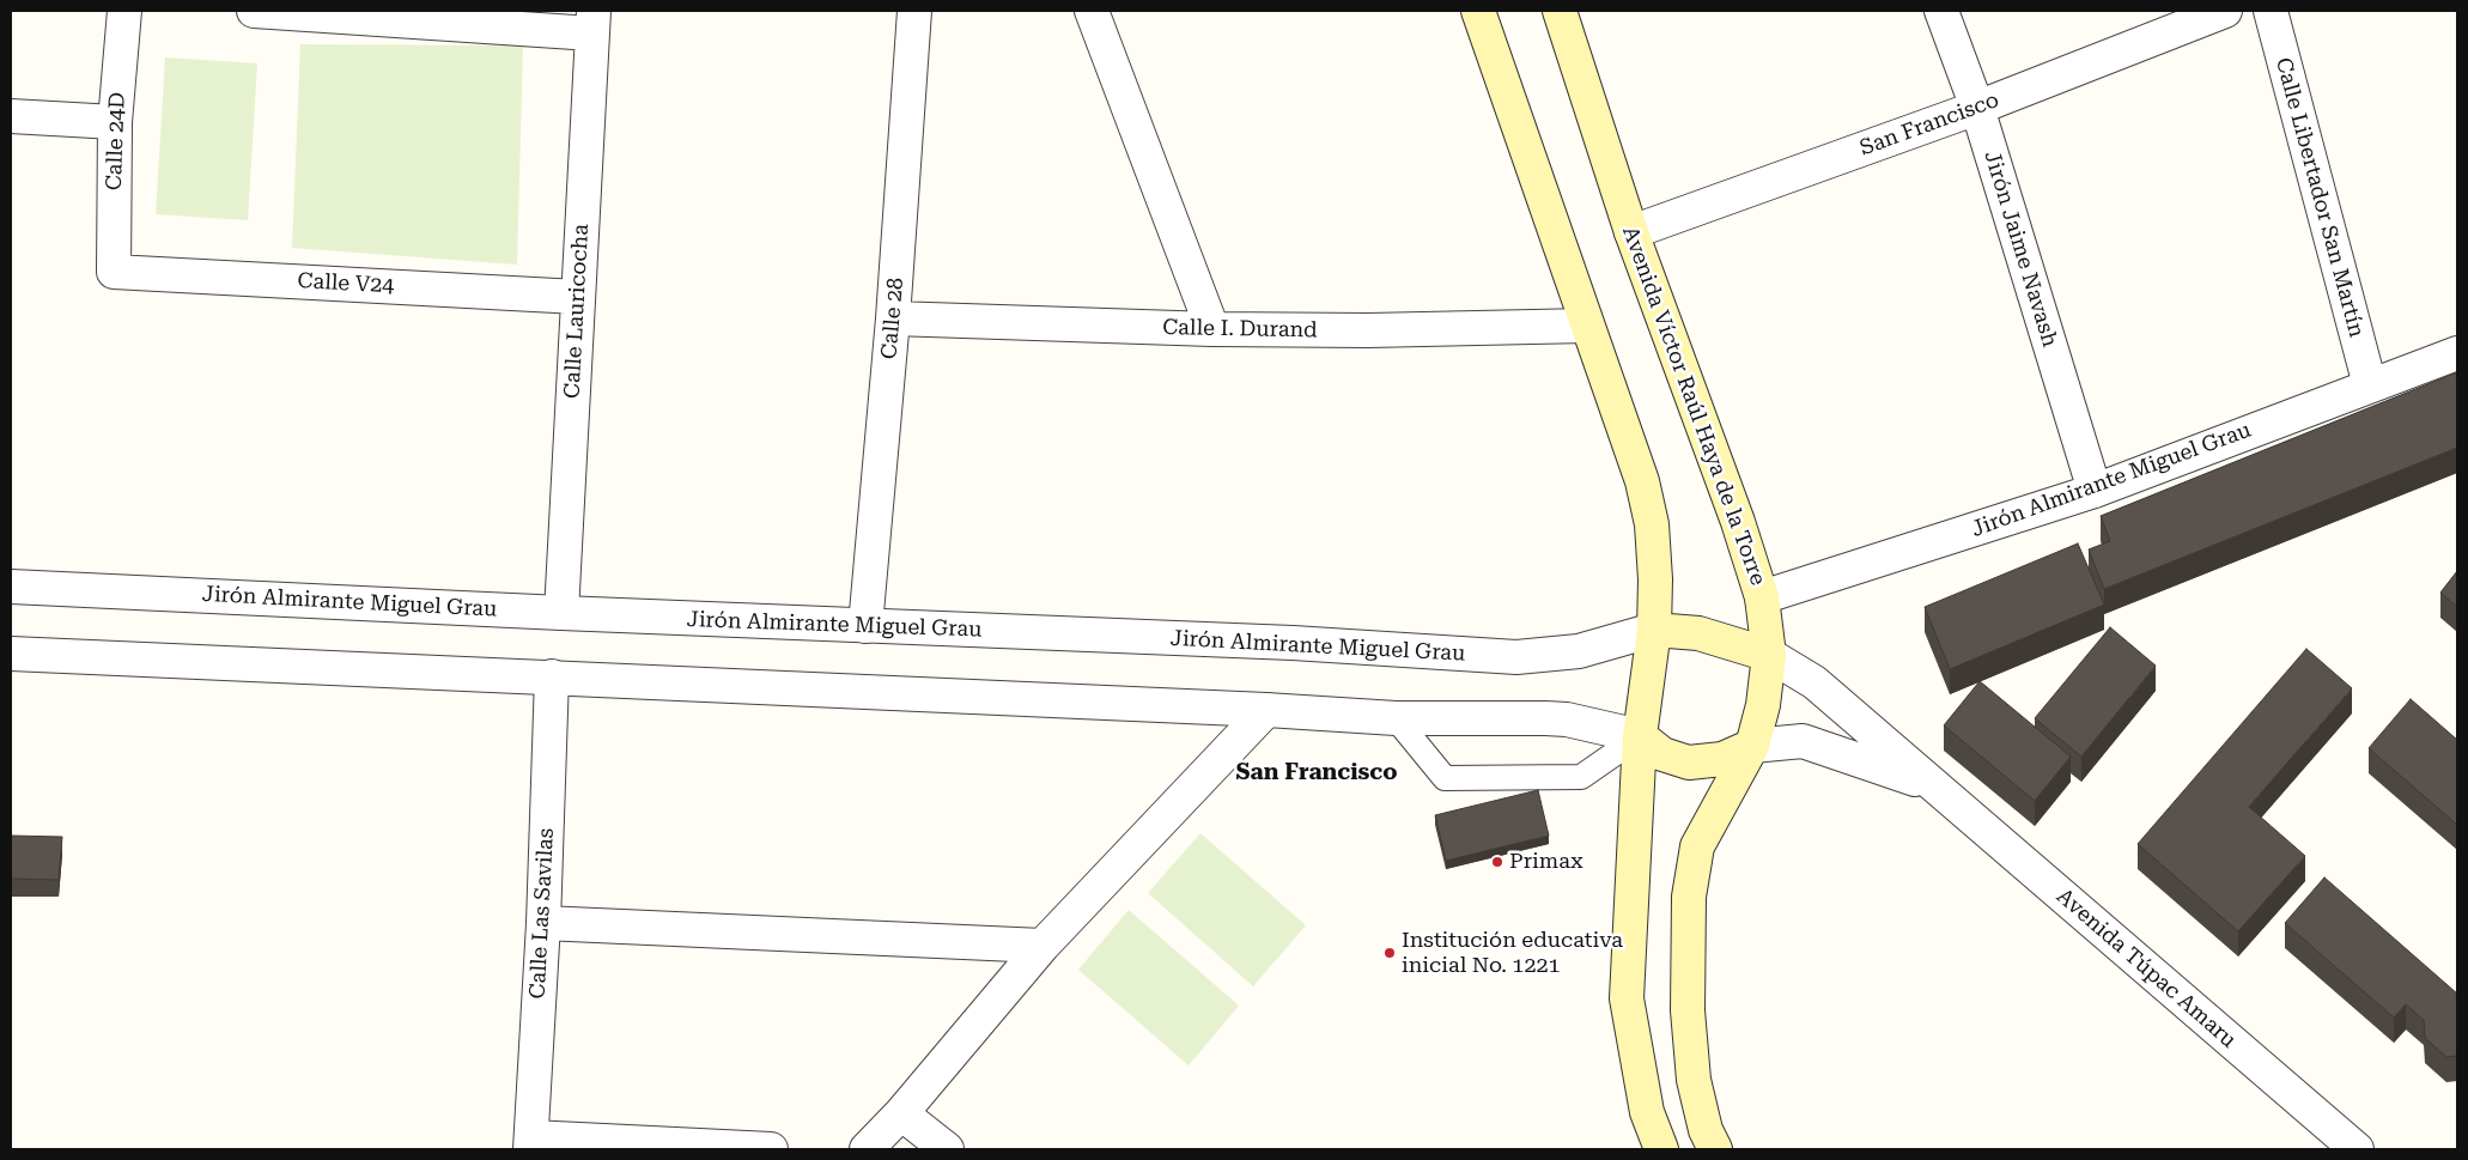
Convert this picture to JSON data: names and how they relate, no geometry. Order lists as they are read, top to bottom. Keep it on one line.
{"streets":{"main road":["Avenida Víctor Raúl Haya de la Torre"],"street":["San Francisco","Calle 24D","Calle Libertador San Martín","Jirón Jaime Navash","Calle V24","Calle Lauricocha","Calle 28","Calle I. Durand","Jirón Almirante Miguel Grau","Calle Las Savilas","Avenida Túpac Amaru"]},"crossings":[["San Francisco","Jirón Jaime Navash"],["San Francisco","Avenida Víctor Raúl Haya de la Torre"],["Calle 24D","Calle V24"],["Calle Libertador San Martín","Jirón Almirante Miguel Grau"],["Jirón Jaime Navash","Jirón Almirante Miguel Grau"],["Calle V24","Calle Lauricocha"],["Calle Lauricocha","Jirón Almirante Miguel Grau"],["Calle 28","Calle I. Durand"],["Calle 28","Jirón Almirante Miguel Grau"],["Avenida Víctor Raúl Haya de la Torre","Jirón Almirante Miguel Grau"],["Avenida Víctor Raúl Haya de la Torre","Avenida Túpac Amaru"],["Jirón Almirante Miguel Grau","Avenida Túpac Amaru"]],"districts":["San Francisco"],"places":["Primax","Institución educativa inicial No. 1221"]}
